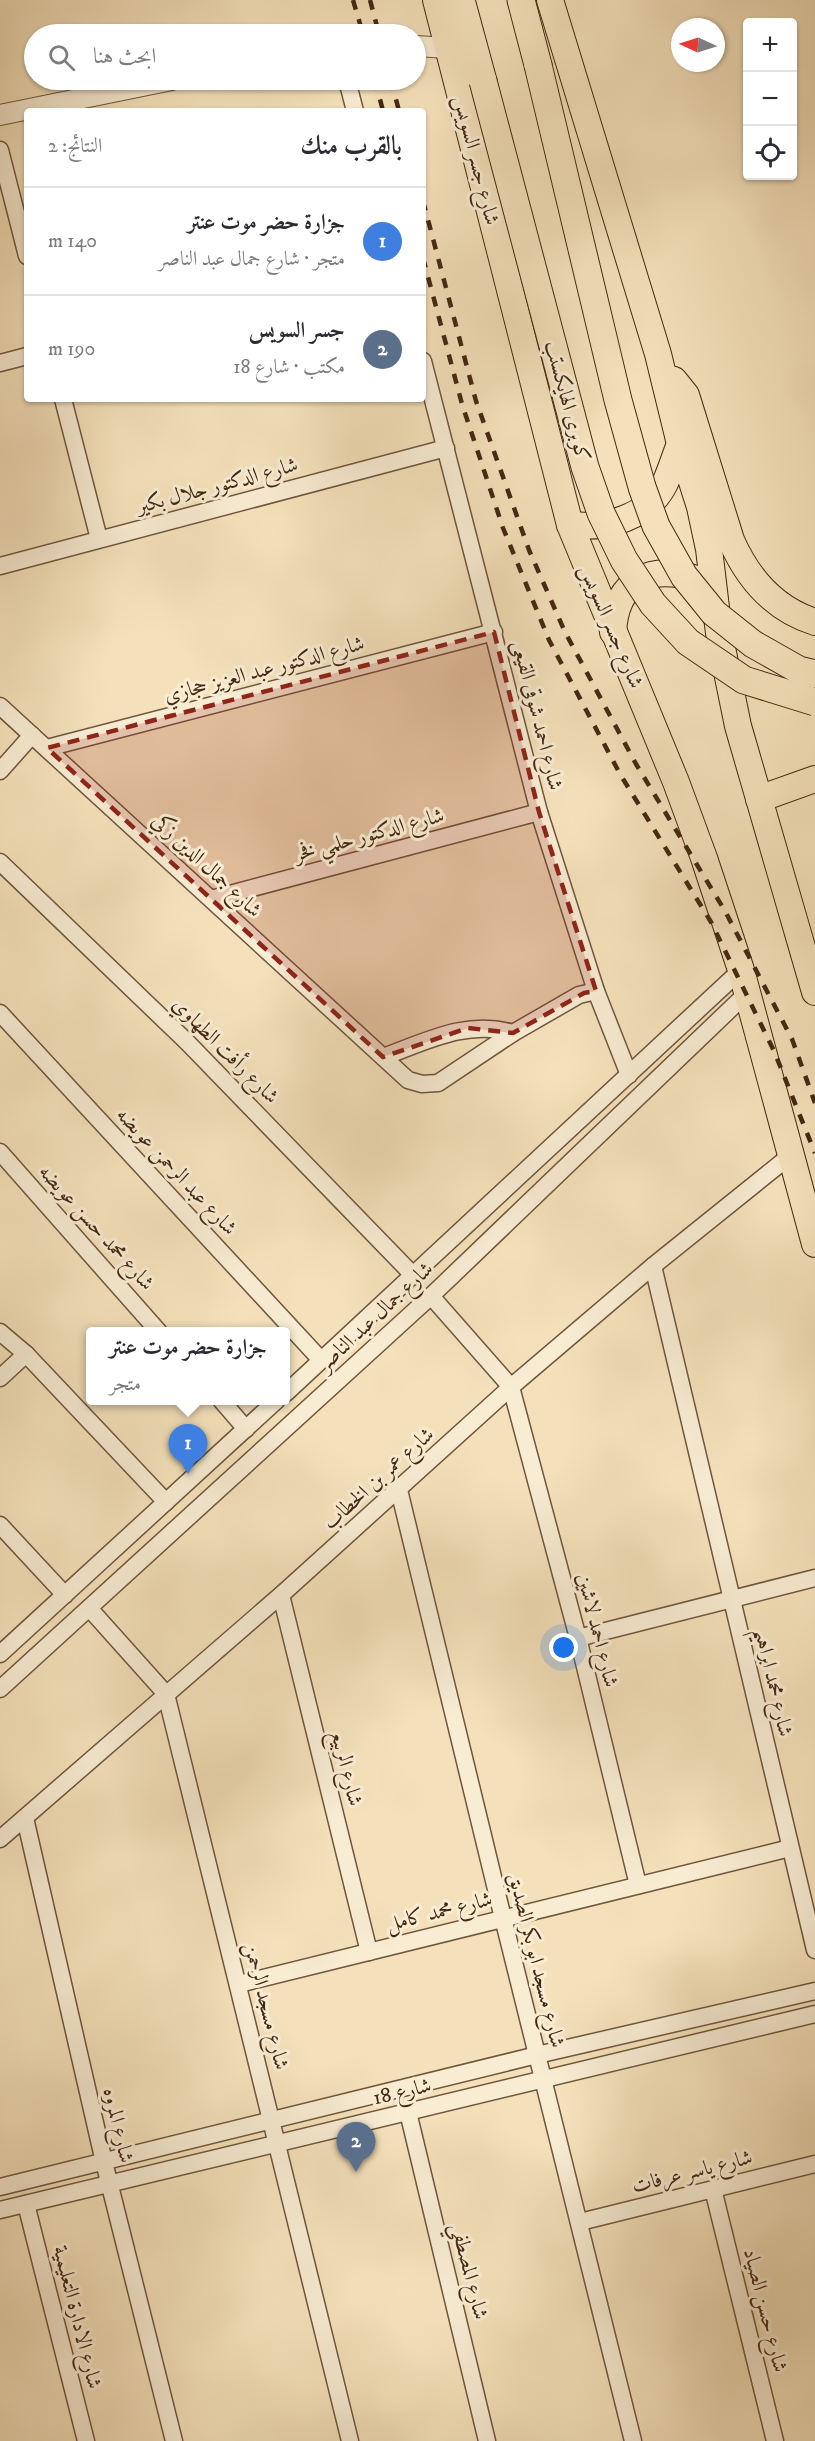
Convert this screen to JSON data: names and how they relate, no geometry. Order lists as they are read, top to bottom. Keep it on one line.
{"streets":{"highway":["كوبرى الهايكستب"],"main road":["شارع جسر السويس"],"street":["شارع الدكتور جلال بكير","شارع الدكتور عبد العزيز حجازي","شارع احمد شوقى القيعى","شارع الدكتور حلمي فخر","شارع جمال الدين زكي","شارع رأفت الطهاوي","شارع عبد الرحمن عويضه","شارع محمد حسن عويضه","شارع جمال عبد الناصر","شارع عمر بن الخطاب","شارع احمد لاشين","شارع محمد ابراهيم","شارع الربيع","شارع محمد كامل","شارع مسجد ابو بكر الصديق","شارع مسجد الرحمن","شارع 18","شارع المروه","شارع ياسر عرفات","شارع المصطفي","شارع حسن الصياد","شارع الادارة التعليمية"]},"crossings":[["شارع جسر السويس","شارع جمال عبد الناصر"],["شارع جسر السويس","شارع عمر بن الخطاب"],["شارع الدكتور جلال بكير","شارع احمد شوقى القيعى"],["شارع الدكتور عبد العزيز حجازي","شارع احمد شوقى القيعى"],["شارع الدكتور عبد العزيز حجازي","شارع جمال الدين زكي"],["شارع احمد شوقى القيعى","شارع الدكتور حلمي فخر"],["شارع احمد شوقى القيعى","شارع جمال الدين زكي"],["شارع احمد شوقى القيعى","شارع جمال عبد الناصر"],["شارع الدكتور حلمي فخر","شارع جمال الدين زكي"],["شارع رأفت الطهاوي","شارع جمال عبد الناصر"],["شارع عبد الرحمن عويضه","شارع جمال عبد الناصر"],["شارع جمال عبد الناصر","شارع مسجد الرحمن"],["شارع عمر بن الخطاب","شارع احمد لاشين"],["شارع عمر بن الخطاب","شارع محمد ابراهيم"],["شارع عمر بن الخطاب","شارع الربيع"],["شارع عمر بن الخطاب","شارع مسجد ابو بكر الصديق"],["شارع عمر بن الخطاب","شارع مسجد الرحمن"],["شارع عمر بن الخطاب","شارع المروه"],["شارع احمد لاشين","شارع محمد كامل"],["شارع محمد ابراهيم","شارع محمد كامل"],["شارع الربيع","شارع محمد كامل"],["شارع محمد كامل","شارع مسجد ابو بكر الصديق"],["شارع محمد كامل","شارع مسجد الرحمن"],["شارع مسجد ابو بكر الصديق","شارع 18"],["شارع مسجد ابو بكر الصديق","شارع ياسر عرفات"],["شارع مسجد الرحمن","شارع 18"],["شارع 18","شارع المروه"],["شارع 18","شارع المصطفي"],["شارع 18","شارع الادارة التعليمية"],["شارع ياسر عرفات","شارع حسن الصياد"]],"north":"left","page":{"map_buttons":["+","−"],"search":"ابحث هنا","heading":["بالقرب منك","النتائج: 2"],"list":[{"mark":"1","name":"جزارة حضر موت عنتر","note":"متجر · شارع جمال عبد الناصر","value":"140 m"},{"mark":"2","name":"جسر السويس","note":"مكتب · شارع 18","value":"190 m"}],"popup":["جزارة حضر موت عنتر","متجر"],"pins":["1","2"]}}
